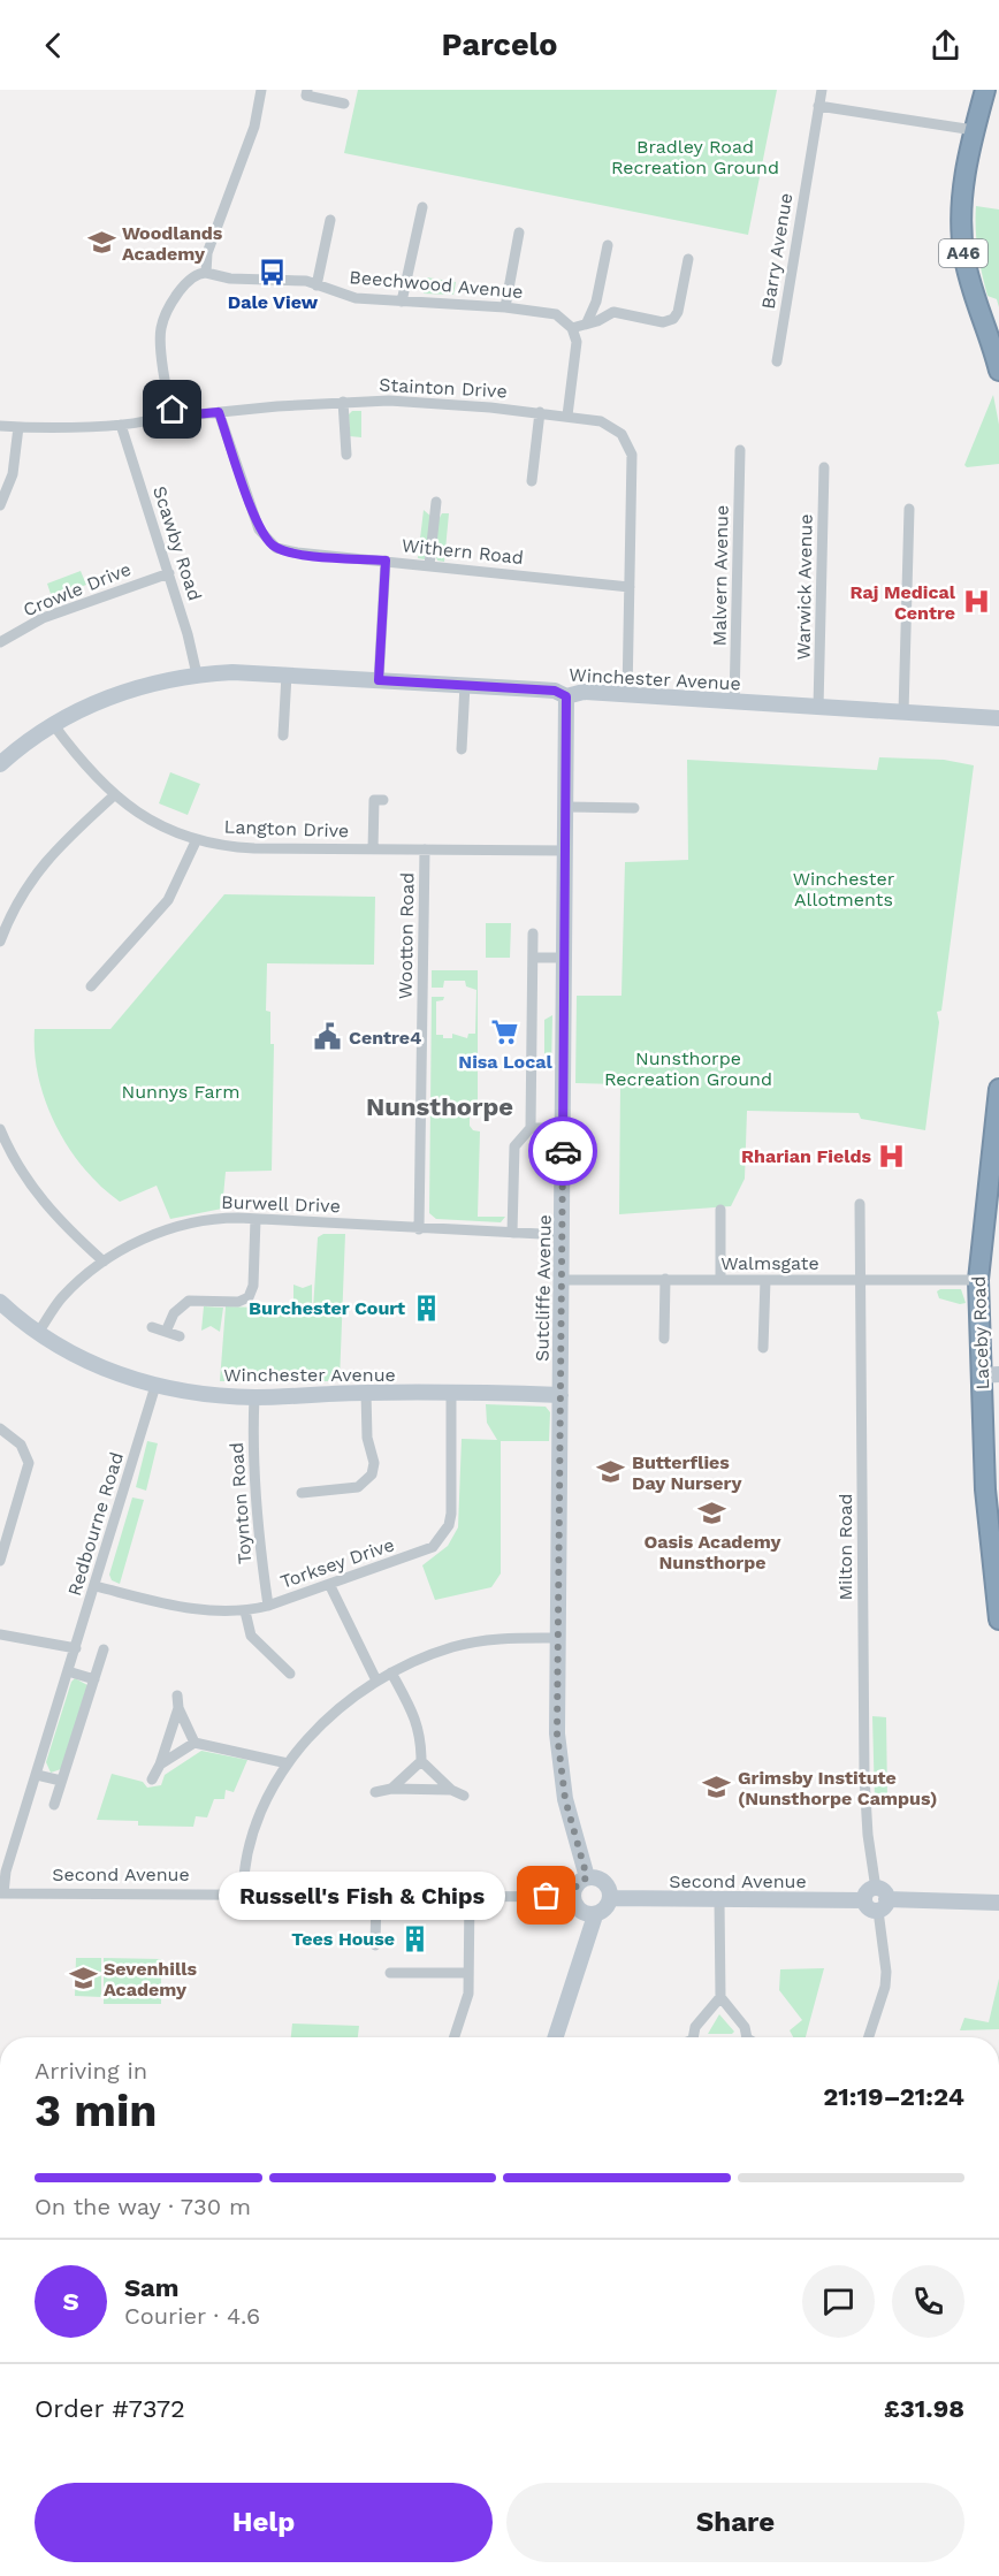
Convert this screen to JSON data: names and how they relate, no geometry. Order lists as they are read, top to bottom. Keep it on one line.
{"streets":{"highway":["A46","Laceby Road"],"street":["Barry Avenue","Beechwood Avenue","Stainton Drive","Scawby Road","Withern Road","Malvern Avenue","Warwick Avenue","Crowle Drive","Winchester Avenue","Langton Drive","Wootton Road","Burwell Drive","Walmsgate","Sutcliffe Avenue","Toynton Road","Redbourne Road","Milton Road","Torksey Drive","Second Avenue"]},"crossings":[["Stainton Drive","Scawby Road"],["Stainton Drive","Withern Road"],["Stainton Drive","Winchester Avenue"],["Scawby Road","Crowle Drive"],["Scawby Road","Winchester Avenue"],["Malvern Avenue","Winchester Avenue"],["Warwick Avenue","Winchester Avenue"],["Winchester Avenue","Langton Drive"],["Winchester Avenue","Burwell Drive"],["Winchester Avenue","Sutcliffe Avenue"],["Winchester Avenue","Toynton Road"],["Winchester Avenue","Redbourne Road"],["Winchester Avenue","Torksey Drive"],["Langton Drive","Wootton Road"],["Langton Drive","Sutcliffe Avenue"],["Wootton Road","Burwell Drive"],["Burwell Drive","Sutcliffe Avenue"],["Walmsgate","Sutcliffe Avenue"],["Walmsgate","Laceby Road"],["Walmsgate","Milton Road"],["Sutcliffe Avenue","Second Avenue"],["Toynton Road","Torksey Drive"],["Redbourne Road","Torksey Drive"],["Redbourne Road","Second Avenue"],["Milton Road","Second Avenue"]],"districts":["Nunsthorpe"],"parks":["Bradley Road Recreation Ground","Winchester Allotments","Nunsthorpe Recreation Ground","Nunnys Farm"],"places":{"school or university":["Woodlands Academy","Butterflies Day Nursery","Oasis Academy Nunsthorpe","Grimsby Institute (Nunsthorpe Campus)","Sevenhills Academy"],"bus stop":["Dale View"],"hospital":["Raj Medical Centre","Rharian Fields"],"supermarket":["Nisa Local"],"public building":["Centre4"],"building":["Burchester Court","Tees House"],"other":["Russell's Fish & Chips"]},"page":{"header":"Parcelo","bubble":"Russell's Fish & Chips","heading":["3 min","Arriving in","21:19–21:24"],"panel":["Sam","Courier · 4.6","Order #7372","£31.98"],"bar":"On the way · 730 m","round":"S","buttons":["Help","Share"]}}
